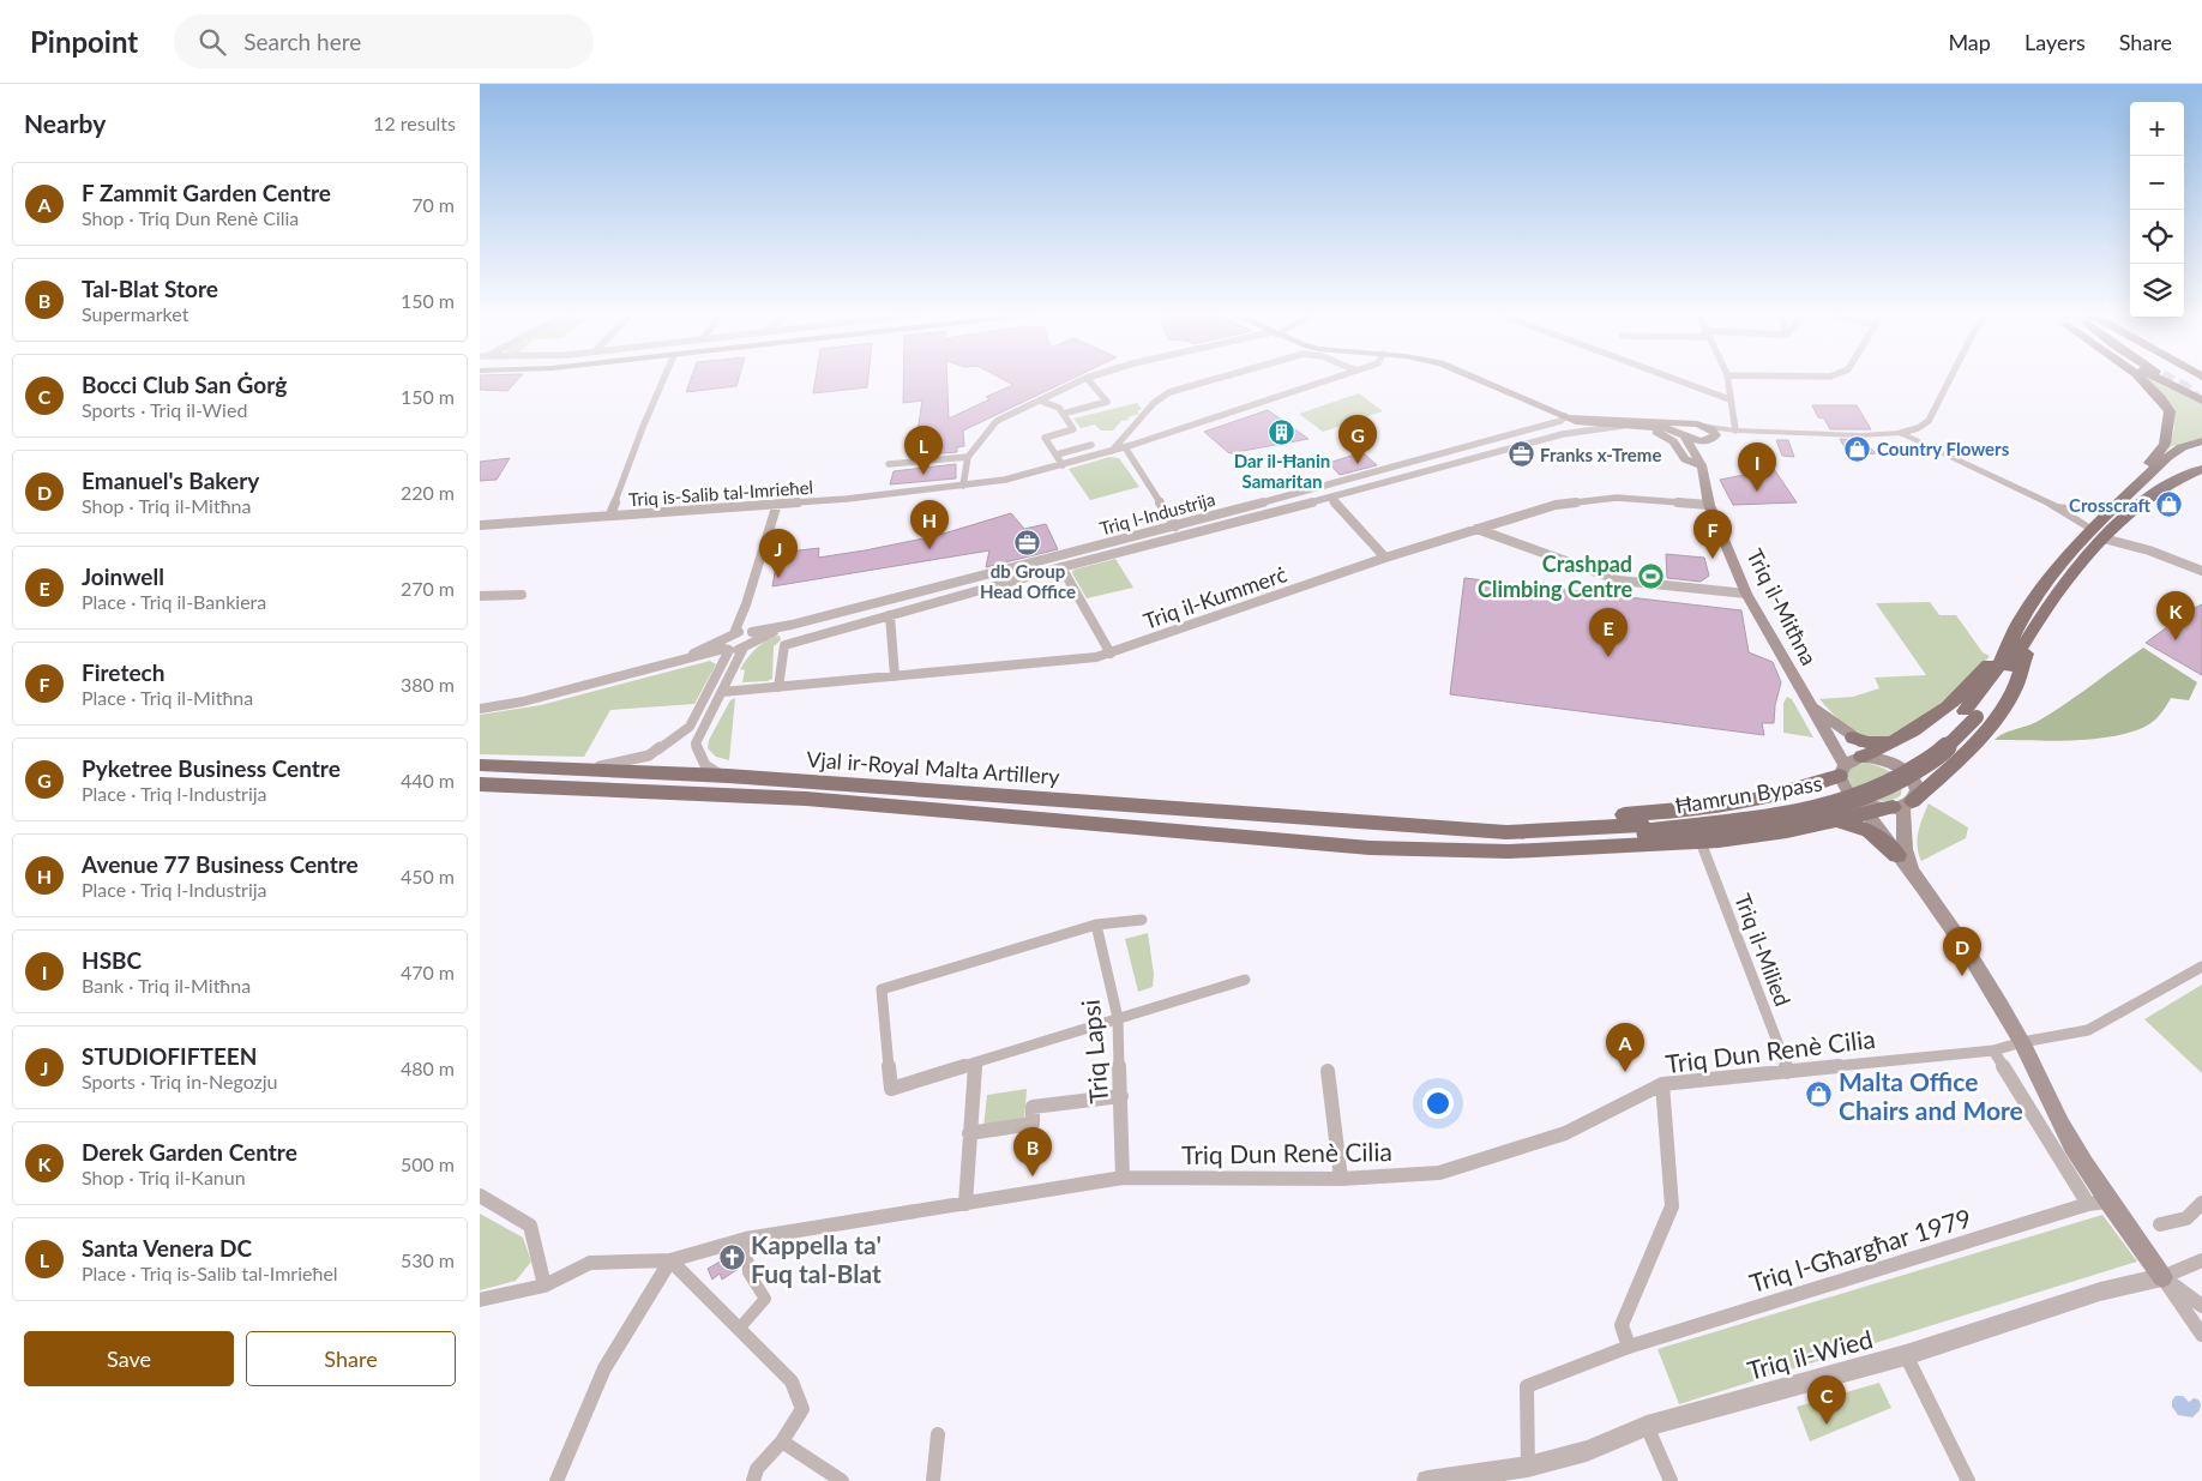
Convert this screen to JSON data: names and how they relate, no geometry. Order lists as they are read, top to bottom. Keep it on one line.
{"streets":{"highway":["Vjal ir-Royal Malta Artillery","Ħamrun Bypass"],"main road":["Triq il-Mitħna"],"street":["Triq is-Salib tal-Imrieħel","Triq l-Industrija","Triq il-Kummerċ","Triq il-Milied","Triq Dun Renè Cilia","Triq Lapsi","Triq l-Għargħar 1979","Triq il-Wied"]},"crossings":[["Triq l-Industrija","Triq il-Kummerċ"],["Triq il-Kummerċ","Triq il-Mitħna"],["Triq il-Mitħna","Triq Dun Renè Cilia"],["Triq il-Mitħna","Triq l-Għargħar 1979"],["Triq il-Mitħna","Triq il-Wied"],["Vjal ir-Royal Malta Artillery","Ħamrun Bypass"],["Triq il-Milied","Triq Dun Renè Cilia"],["Triq Dun Renè Cilia","Triq Lapsi"],["Triq l-Għargħar 1979","Triq il-Wied"]],"places":{"building":["Dar il-Ħanin Samaritan"],"shop":["Country Flowers","Crosscraft","Malta Office Chairs and More"],"office":["Franks x-Treme","db Group Head Office"],"sports":["Crashpad Climbing Centre"],"church":["Kappella ta' Fuq tal-Blat"]},"page":{"header":"Pinpoint","search":"Search here","nav":["Map","Layers","Share"],"heading":["Nearby","12 results"],"map_buttons":["+","−"],"list":[{"mark":"A","name":"F Zammit Garden Centre","note":"Shop · Triq Dun Renè Cilia","value":"70 m"},{"mark":"B","name":"Tal-Blat Store","note":"Supermarket","value":"150 m"},{"mark":"C","name":"Bocci Club San Ġorġ","note":"Sports · Triq il-Wied","value":"150 m"},{"mark":"D","name":"Emanuel's Bakery","note":"Shop · Triq il-Mitħna","value":"220 m"},{"mark":"E","name":"Joinwell","note":"Place · Triq il-Bankiera","value":"270 m"},{"mark":"F","name":"Firetech","note":"Place · Triq il-Mitħna","value":"380 m"},{"mark":"G","name":"Pyketree Business Centre","note":"Place · Triq l-Industrija","value":"440 m"},{"mark":"H","name":"Avenue 77 Business Centre","note":"Place · Triq l-Industrija","value":"450 m"},{"mark":"I","name":"HSBC","note":"Bank · Triq il-Mitħna","value":"470 m"},{"mark":"J","name":"STUDIOFIFTEEN","note":"Sports · Triq in-Negozju","value":"480 m"},{"mark":"K","name":"Derek Garden Centre","note":"Shop · Triq il-Kanun","value":"500 m"},{"mark":"L","name":"Santa Venera DC","note":"Place · Triq is-Salib tal-Imrieħel","value":"530 m"}],"pins":["G","L","I","H","F","J","K","E","D","A","B","C"],"buttons":["Save","Share"]}}
